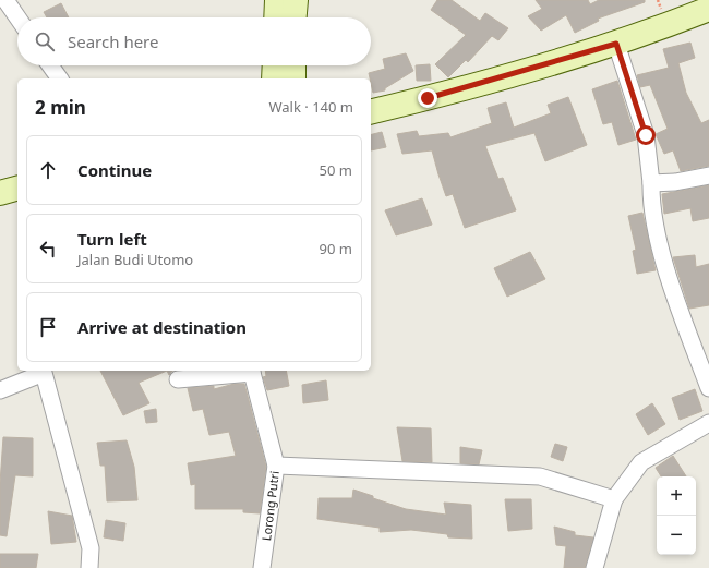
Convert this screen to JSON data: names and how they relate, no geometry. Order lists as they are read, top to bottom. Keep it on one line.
{"streets":{"street":["Lorong Putri"]},"page":{"search":"Search here","heading":["2 min","Walk · 140 m"],"list":[["Continue","50 m"],["Turn left","Jalan Budi Utomo","90 m"],"Arrive at destination"],"map_buttons":["+","−"]}}
